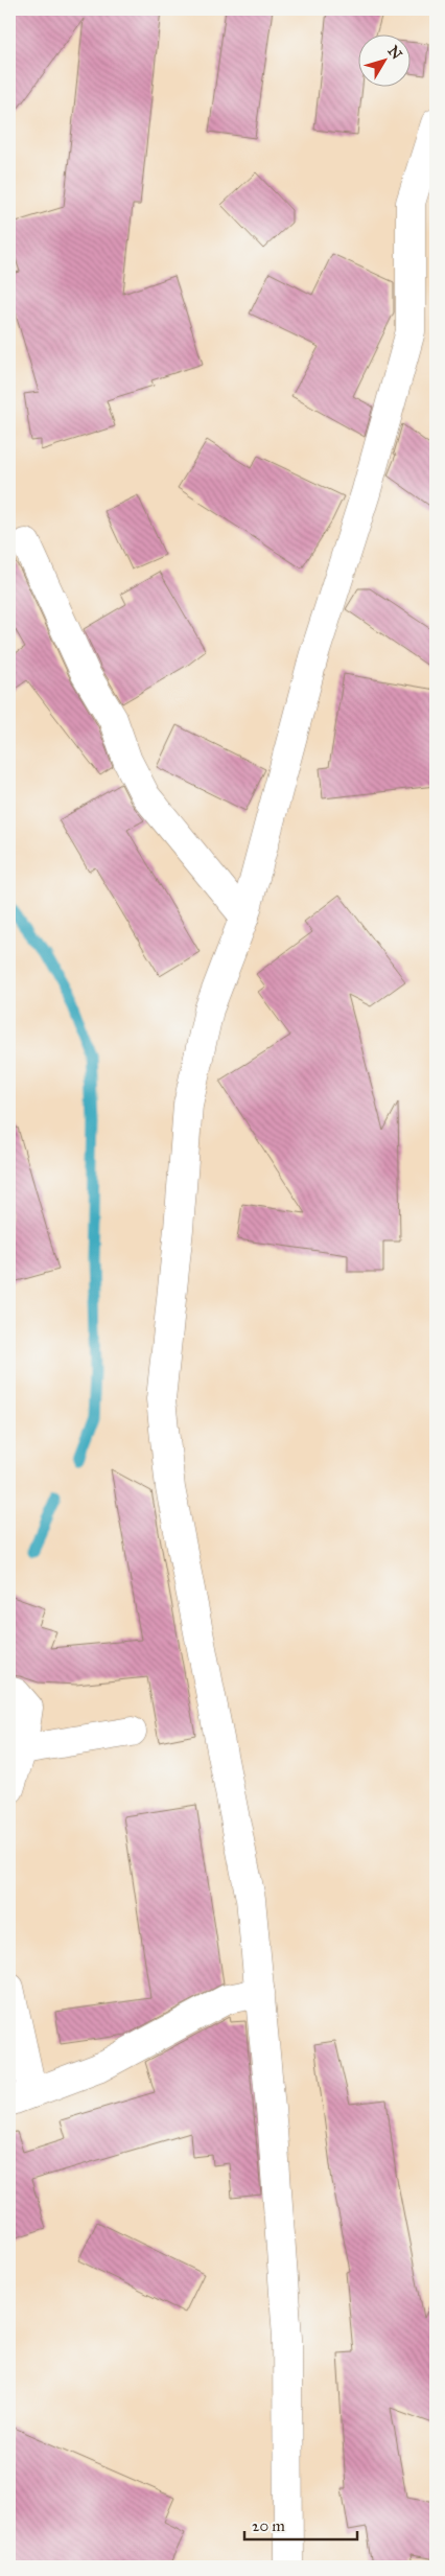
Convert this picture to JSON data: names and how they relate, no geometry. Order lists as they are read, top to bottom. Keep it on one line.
{"scale_bar":"20 m","north":"top right"}
